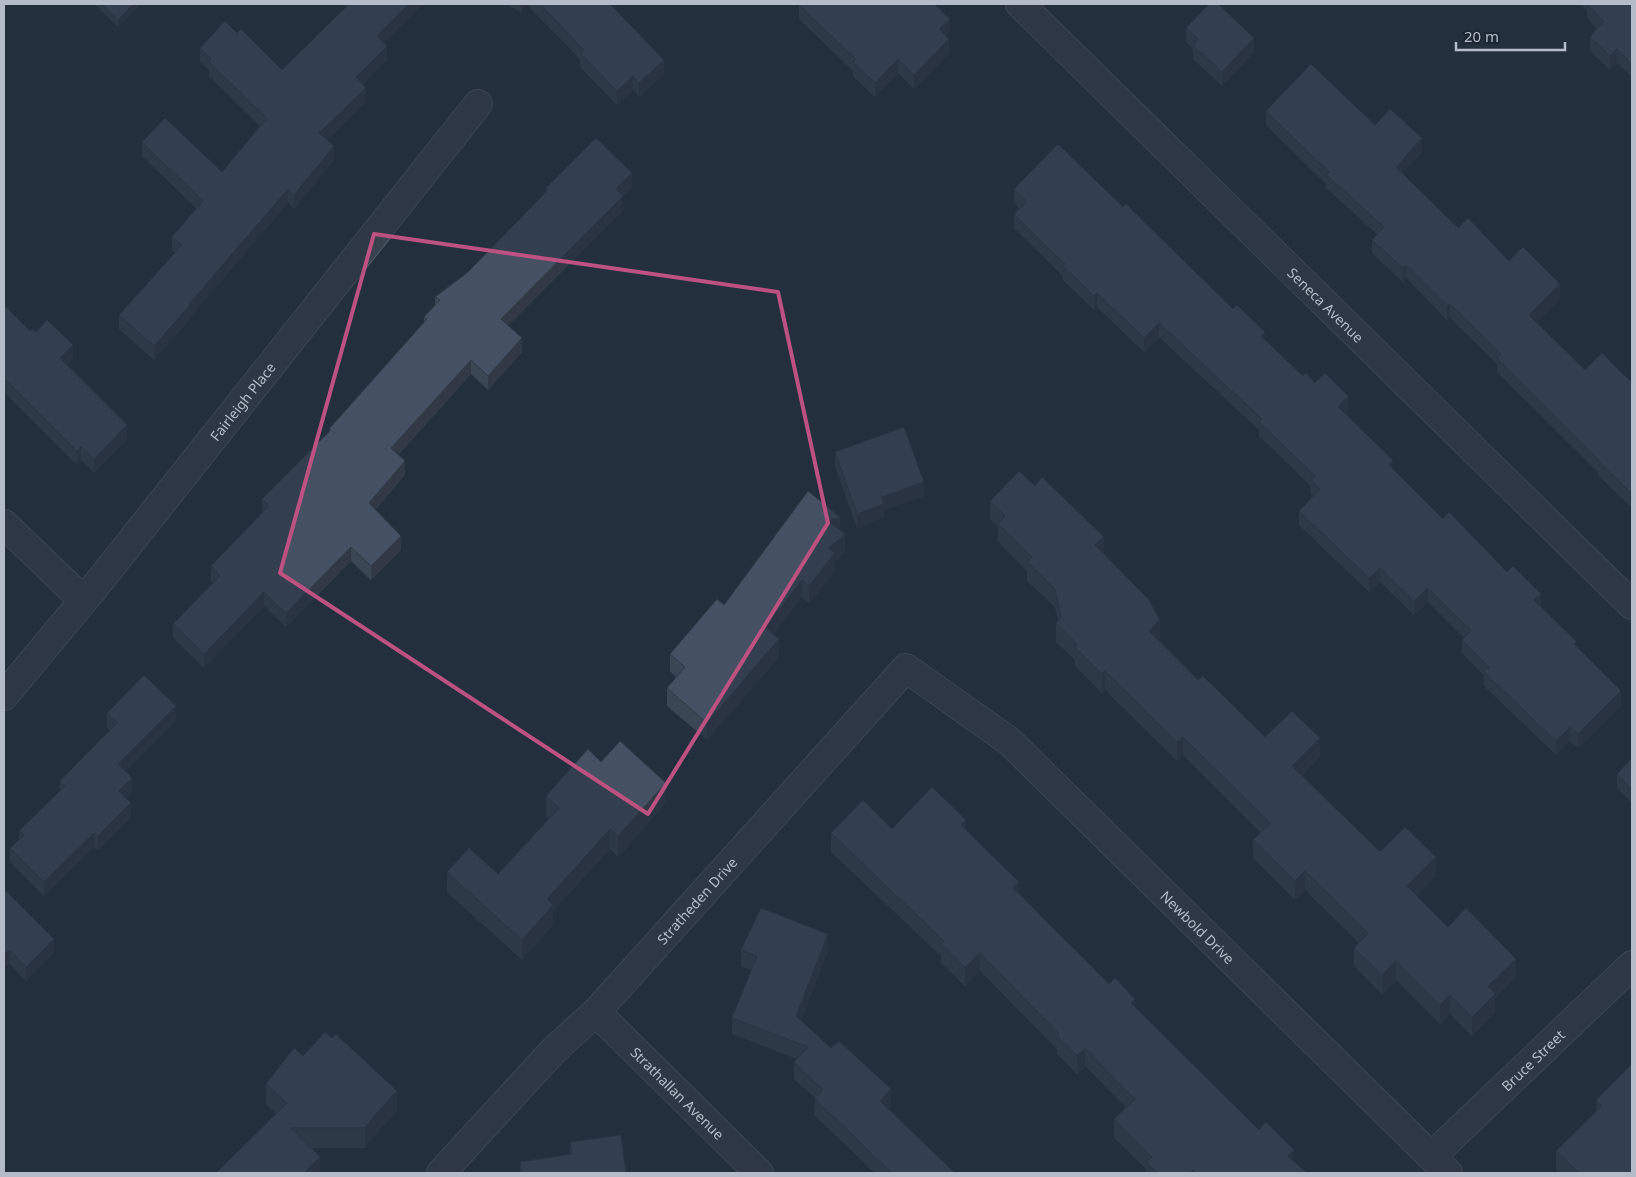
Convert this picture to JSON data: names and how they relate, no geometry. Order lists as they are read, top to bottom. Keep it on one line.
{"streets":{"street":["Seneca Avenue","Fairleigh Place","Stratheden Drive","Newbold Drive","Bruce Street","Strathallan Avenue"]},"crossings":[["Stratheden Drive","Newbold Drive"],["Stratheden Drive","Strathallan Avenue"],["Newbold Drive","Bruce Street"]],"scale_bar":"20 m"}
